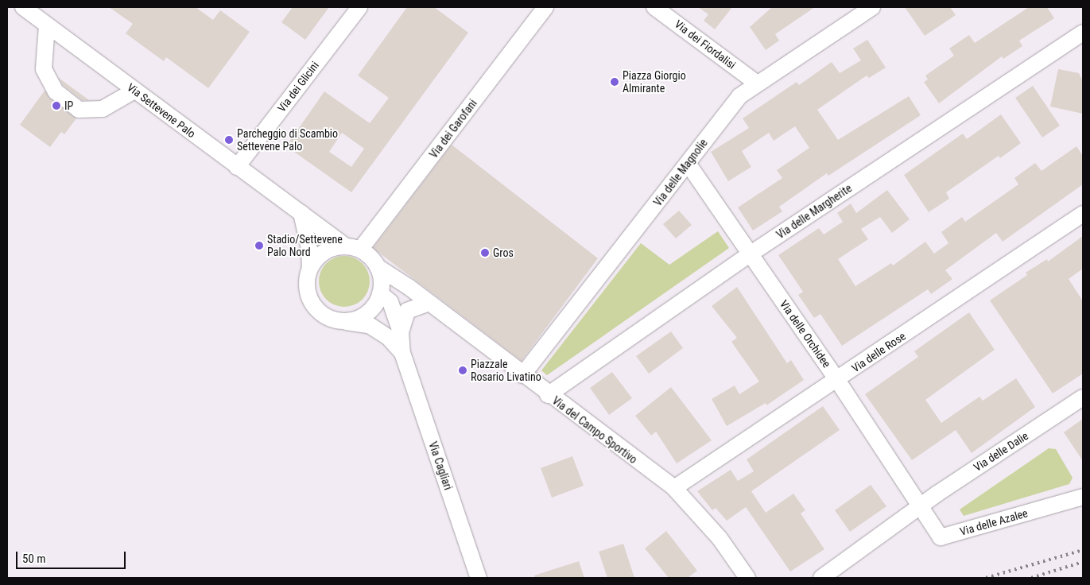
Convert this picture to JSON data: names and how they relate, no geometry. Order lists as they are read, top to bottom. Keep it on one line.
{"streets":{"street":["Via dei Fiordalisi","Via dei Glicini","Via Settevene Palo","Via dei Garofani","Via delle Magnolie","Via delle Margherite","Via delle Orchidee","Via delle Rose","Via del Campo Sportivo","Via delle Dalie","Via Cagliari","Via delle Azalee"]},"crossings":[["Via dei Fiordalisi","Via delle Magnolie"],["Via dei Glicini","Via Settevene Palo"],["Via Settevene Palo","Via dei Garofani"],["Via Settevene Palo","Via del Campo Sportivo"],["Via Settevene Palo","Via Cagliari"],["Via dei Garofani","Via del Campo Sportivo"],["Via dei Garofani","Via Cagliari"],["Via delle Magnolie","Via delle Orchidee"],["Via delle Magnolie","Via del Campo Sportivo"],["Via delle Margherite","Via delle Orchidee"],["Via delle Margherite","Via del Campo Sportivo"],["Via delle Orchidee","Via delle Rose"],["Via delle Orchidee","Via delle Dalie"],["Via delle Orchidee","Via delle Azalee"],["Via delle Rose","Via del Campo Sportivo"],["Via del Campo Sportivo","Via Cagliari"],["Via delle Dalie","Via delle Azalee"]],"places":["Piazza Giorgio Almirante","IP","Parcheggio di Scambio Settevene Palo","Stadio/Settevene Palo Nord","Gros","Piazzale Rosario Livatino"],"scale_bar":"50 m"}
